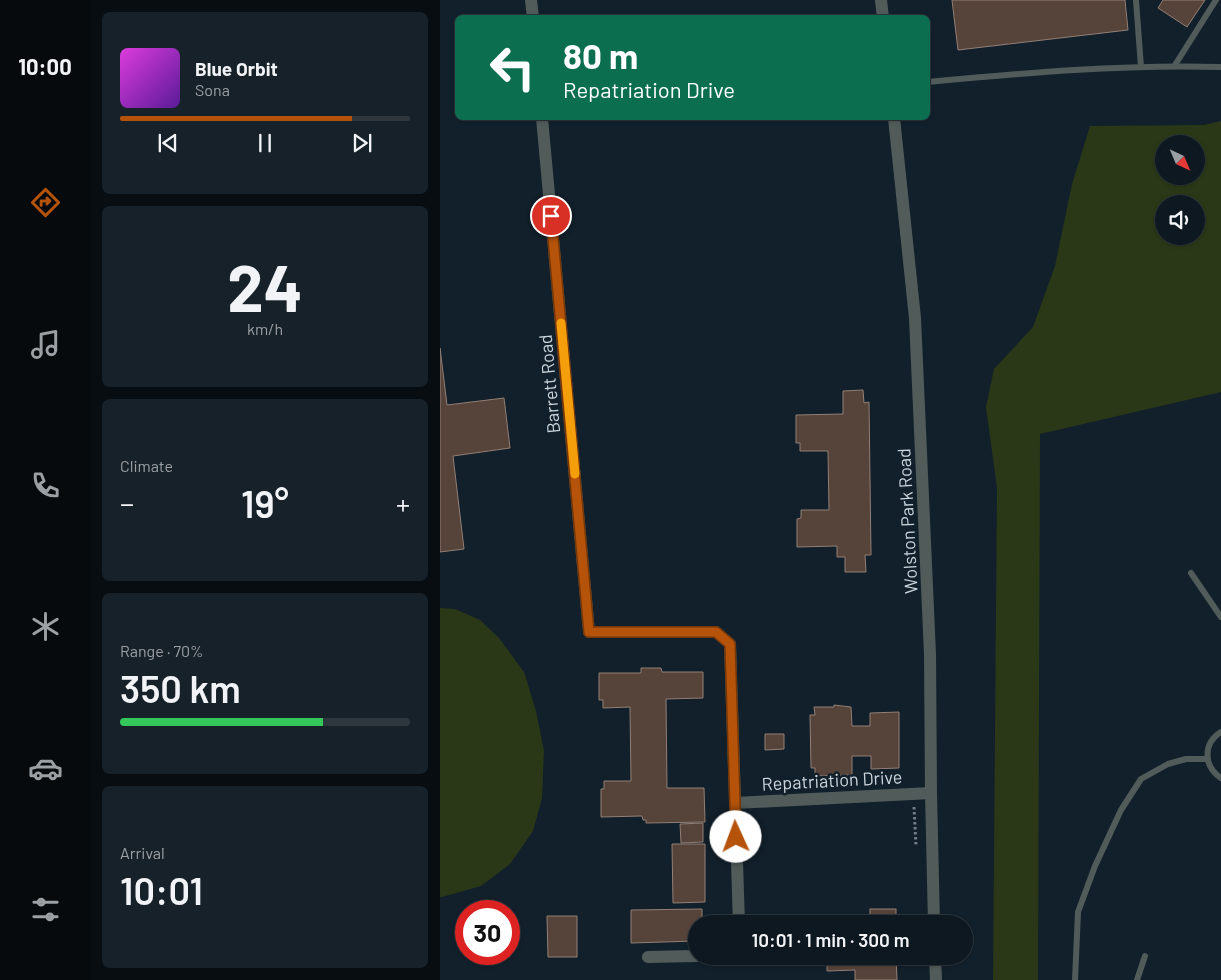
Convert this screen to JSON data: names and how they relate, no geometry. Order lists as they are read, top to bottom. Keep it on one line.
{"streets":{"street":["Barrett Road","Wolston Park Road","Repatriation Drive"]},"crossings":[["Barrett Road","Repatriation Drive"],["Wolston Park Road","Repatriation Drive"]],"north":"bottom right","page":{"tabs":"10:00","turn":["80 m","Repatriation Drive"],"song":["Blue Orbit","Sona"],"tile":[["24","km/h"],"Climate",["Range · 70%","350 km"],["Arrival","10:01"]],"heat":["−","19°","+"],"limit":"30","trip":"10:01 · 1 min · 300 m"}}
